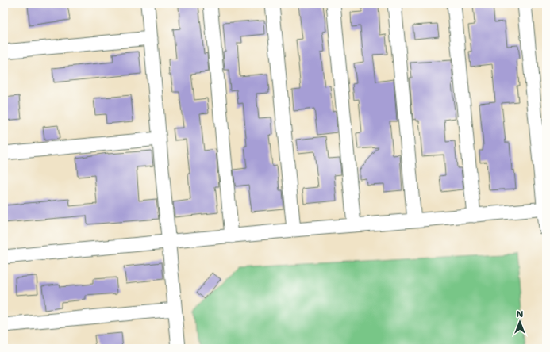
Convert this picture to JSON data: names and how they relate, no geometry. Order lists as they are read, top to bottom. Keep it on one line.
{"north":"top"}
